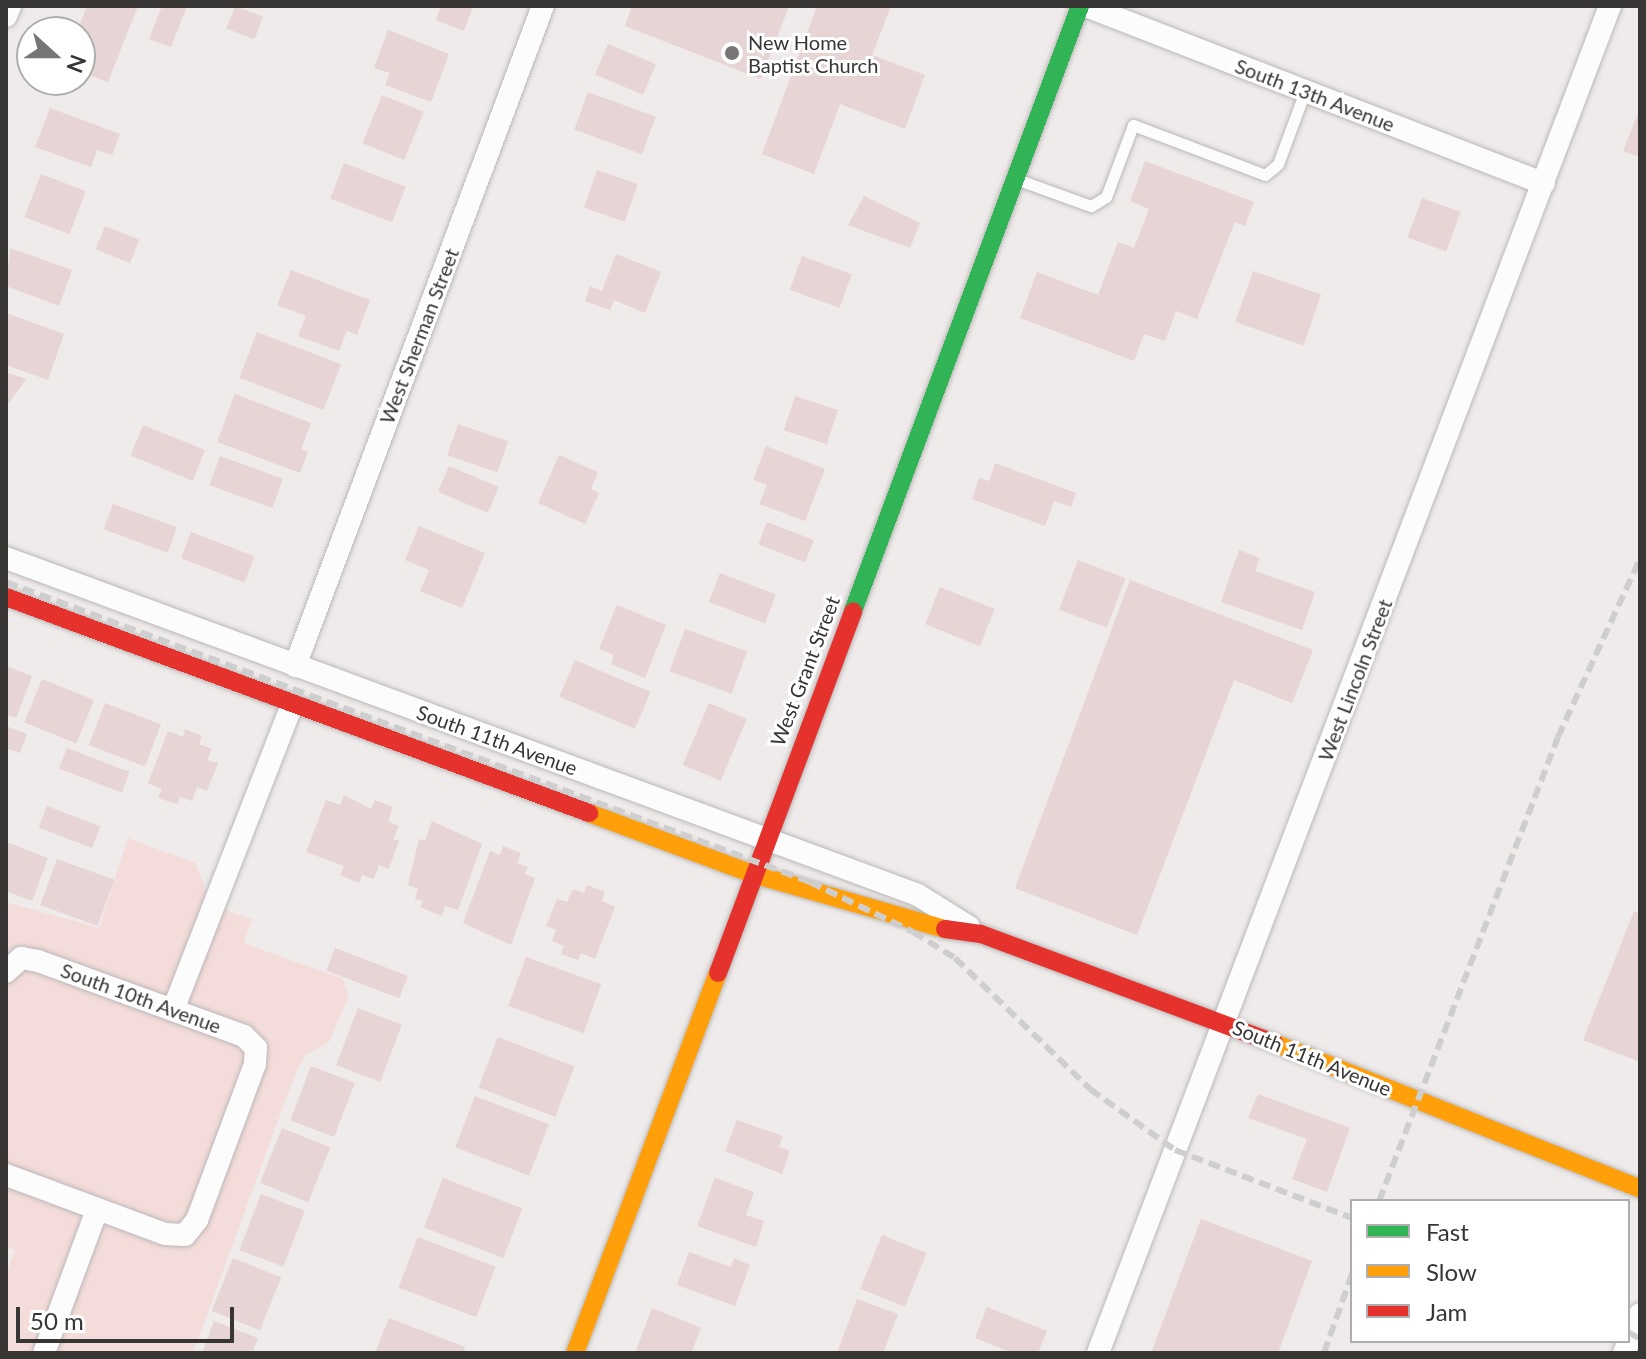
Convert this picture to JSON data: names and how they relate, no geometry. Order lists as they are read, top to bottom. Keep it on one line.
{"streets":{"street":["South 13th Avenue","West Sherman Street","West Grant Street","West Lincoln Street","South 11th Avenue","South 10th Avenue"]},"crossings":[["South 13th Avenue","West Grant Street"],["South 13th Avenue","West Lincoln Street"],["West Sherman Street","South 11th Avenue"],["West Grant Street","South 11th Avenue"],["West Lincoln Street","South 11th Avenue"]],"places":["New Home Baptist Church"],"legend":["Fast","Slow","Jam"],"scale_bar":"50 m","north":"right"}
